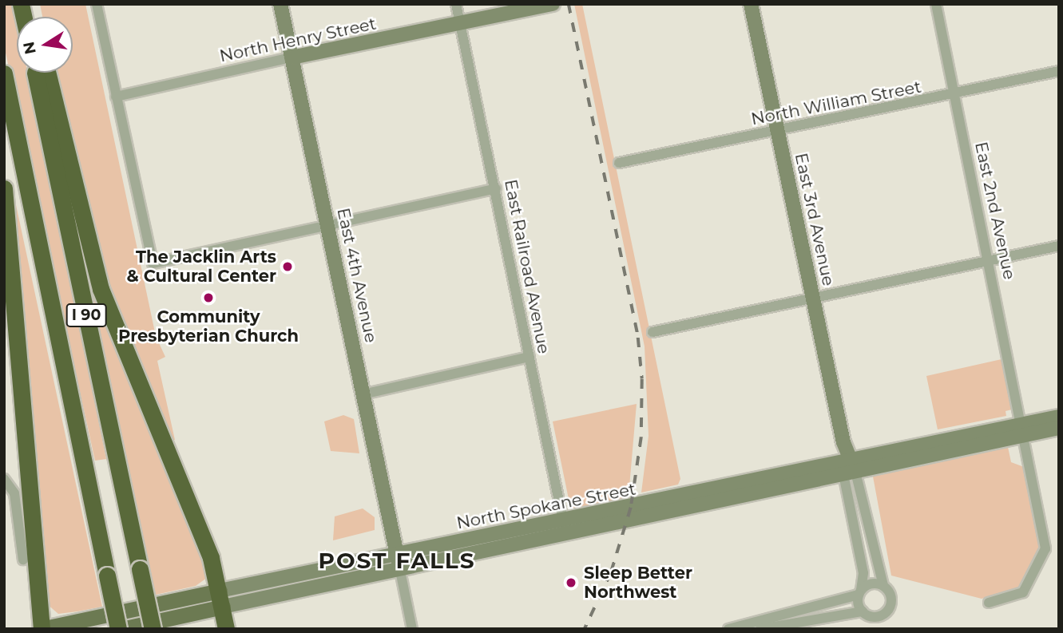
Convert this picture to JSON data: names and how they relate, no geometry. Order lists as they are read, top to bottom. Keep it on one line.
{"streets":{"highway":["I 90"],"main road":["North Spokane Street"],"street":["North Henry Street","North William Street","East 2nd Avenue","East 3rd Avenue","East Railroad Avenue","East 4th Avenue"]},"crossings":[["North Henry Street","East Railroad Avenue"],["North Henry Street","East 4th Avenue"],["North William Street","East 2nd Avenue"],["North William Street","East 3rd Avenue"],["East 2nd Avenue","North Spokane Street"],["East 3rd Avenue","North Spokane Street"],["East Railroad Avenue","North Spokane Street"],["East 4th Avenue","North Spokane Street"],["I 90","North Spokane Street"]],"districts":["POST FALLS"],"places":["The Jacklin Arts & Cultural Center","Community Presbyterian Church","Sleep Better Northwest"],"north":"left"}
